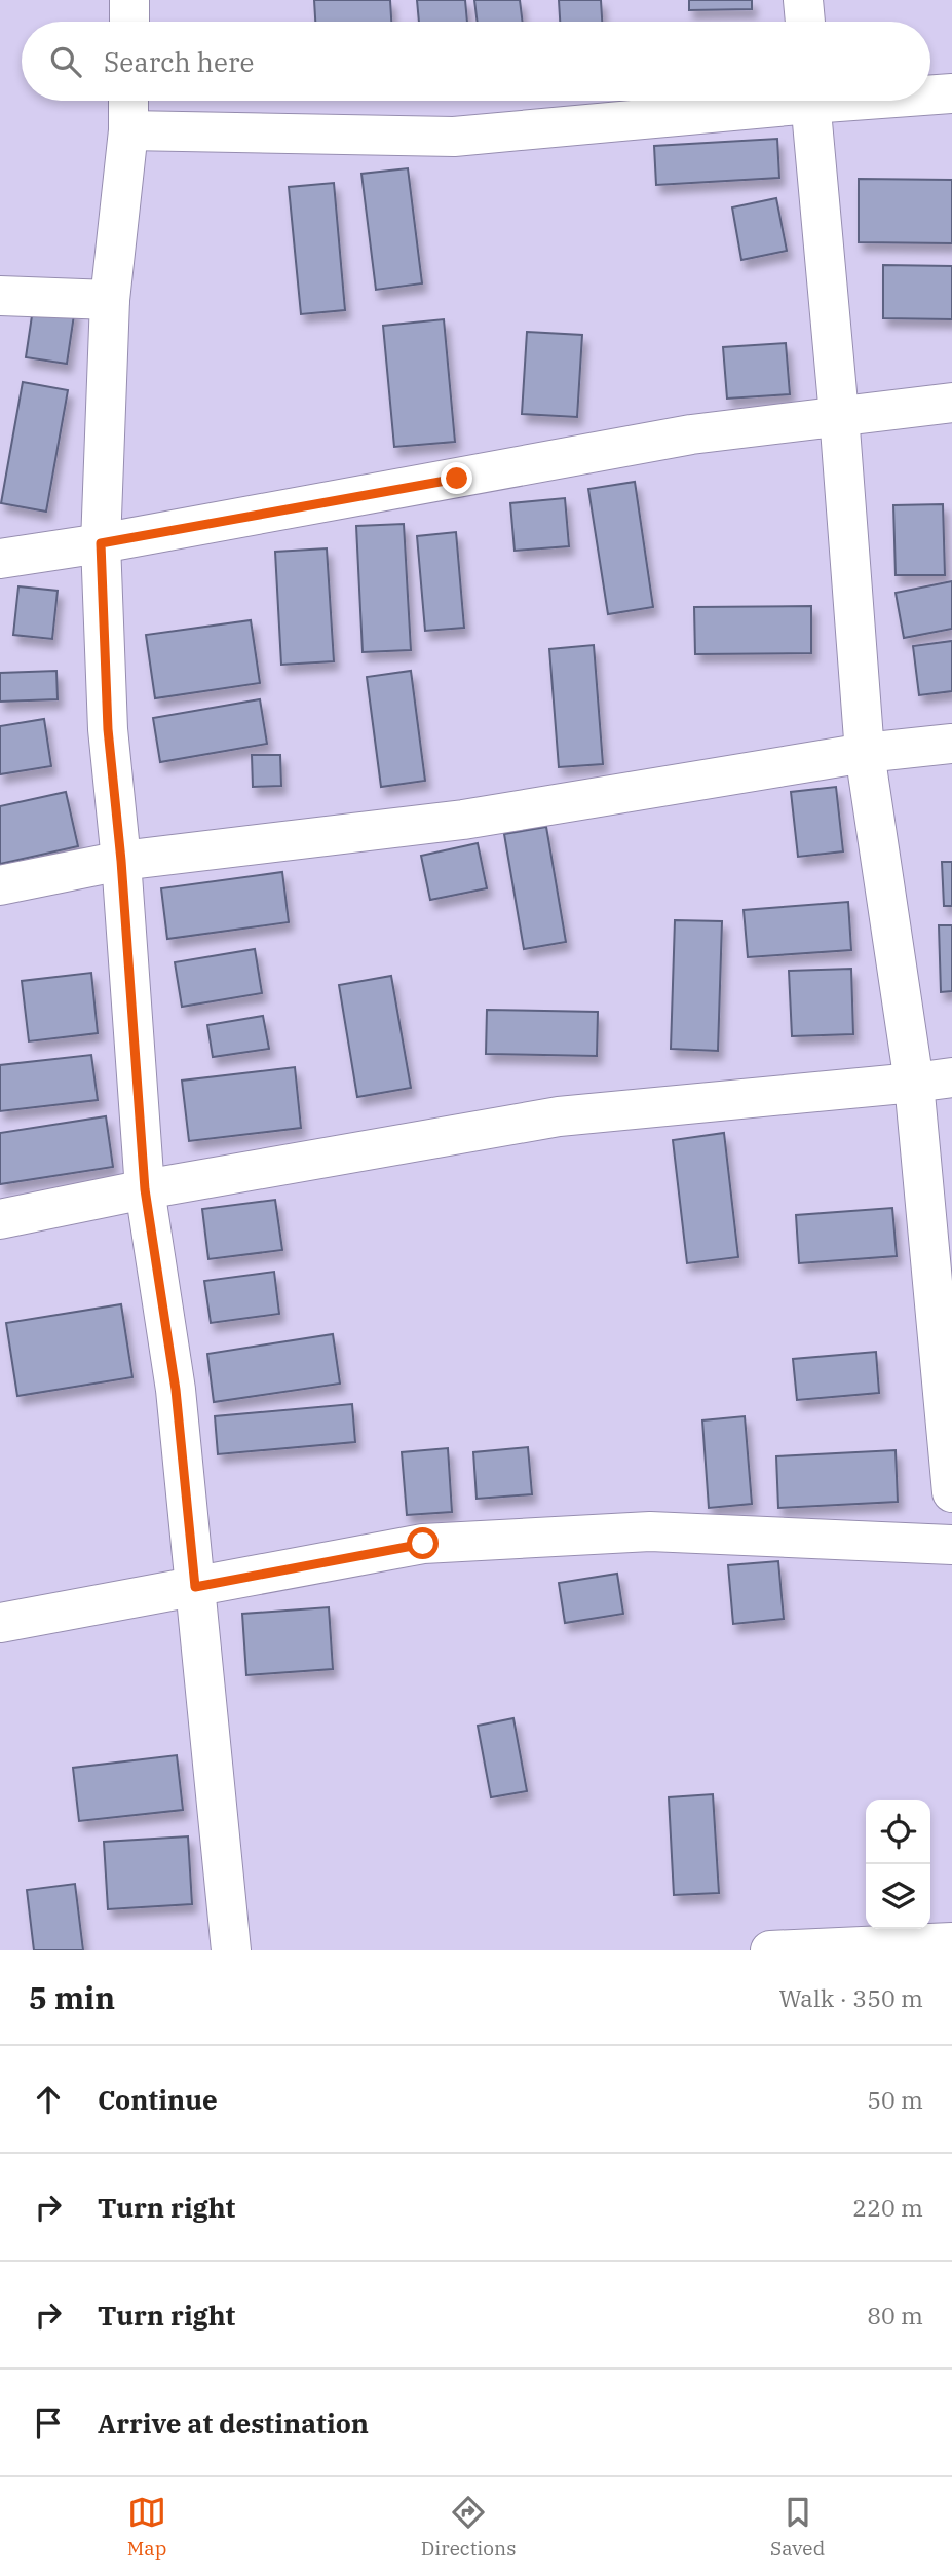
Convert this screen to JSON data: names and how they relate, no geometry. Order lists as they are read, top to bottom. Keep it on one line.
{"page":{"search":"Search here","heading":["5 min","Walk · 350 m"],"list":[["Continue","50 m"],["Turn right","220 m"],["Turn right","80 m"],"Arrive at destination"],"nav":["Map","Directions","Saved"]}}
